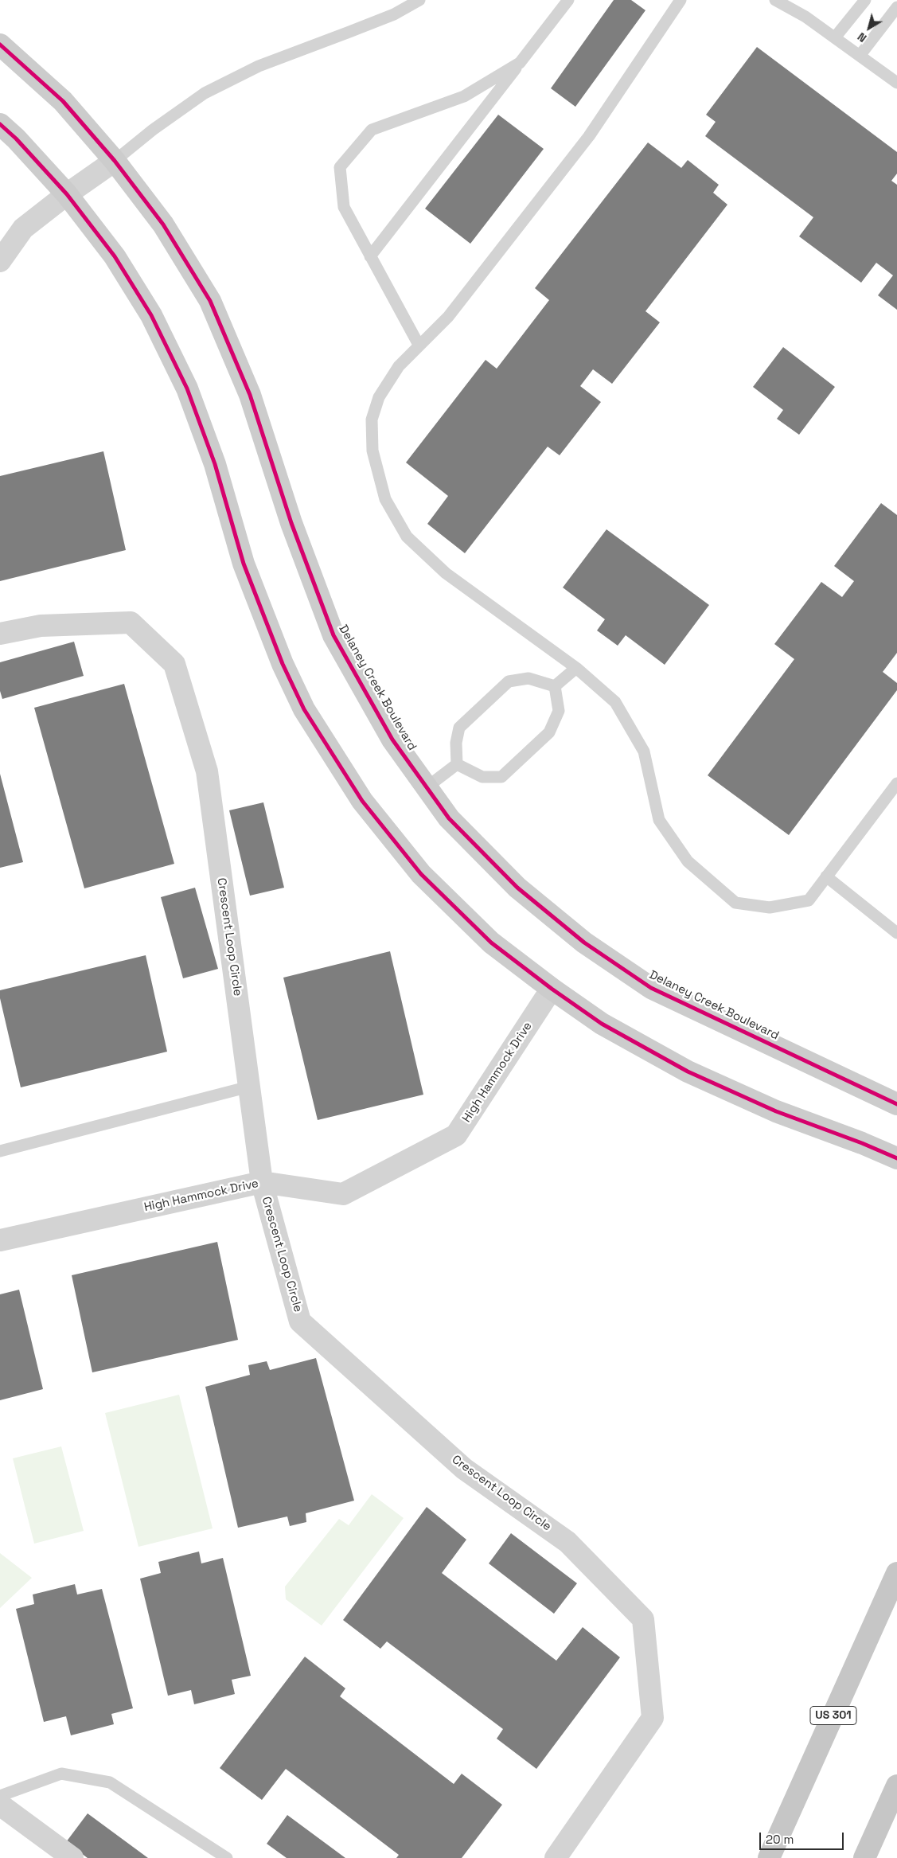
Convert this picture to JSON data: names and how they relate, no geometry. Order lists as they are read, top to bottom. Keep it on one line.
{"streets":{"main road":["US 301"],"street":["Delaney Creek Boulevard","Crescent Loop Circle","High Hammock Drive"]},"crossings":[["Crescent Loop Circle","High Hammock Drive"]],"scale_bar":"20 m","north":"bottom left"}
